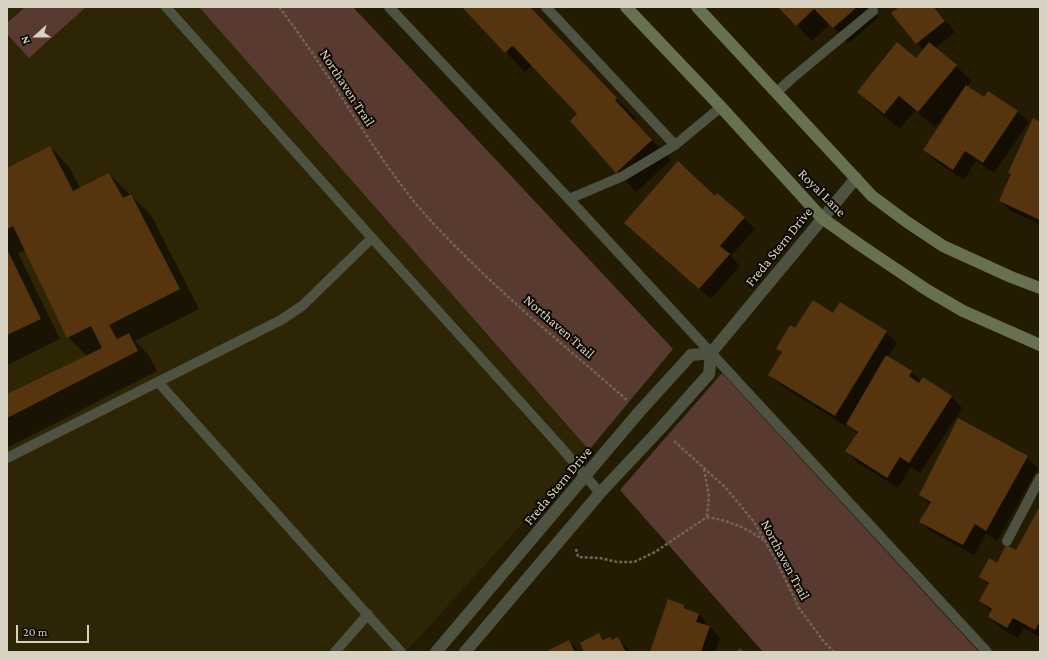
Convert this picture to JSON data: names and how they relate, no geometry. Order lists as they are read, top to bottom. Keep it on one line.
{"streets":{"main road":["Royal Lane"],"street":["Freda Stern Drive"],"path":["Northaven Trail"]},"crossings":[["Northaven Trail","Freda Stern Drive"],["Royal Lane","Freda Stern Drive"]],"scale_bar":"20 m","north":"left"}
